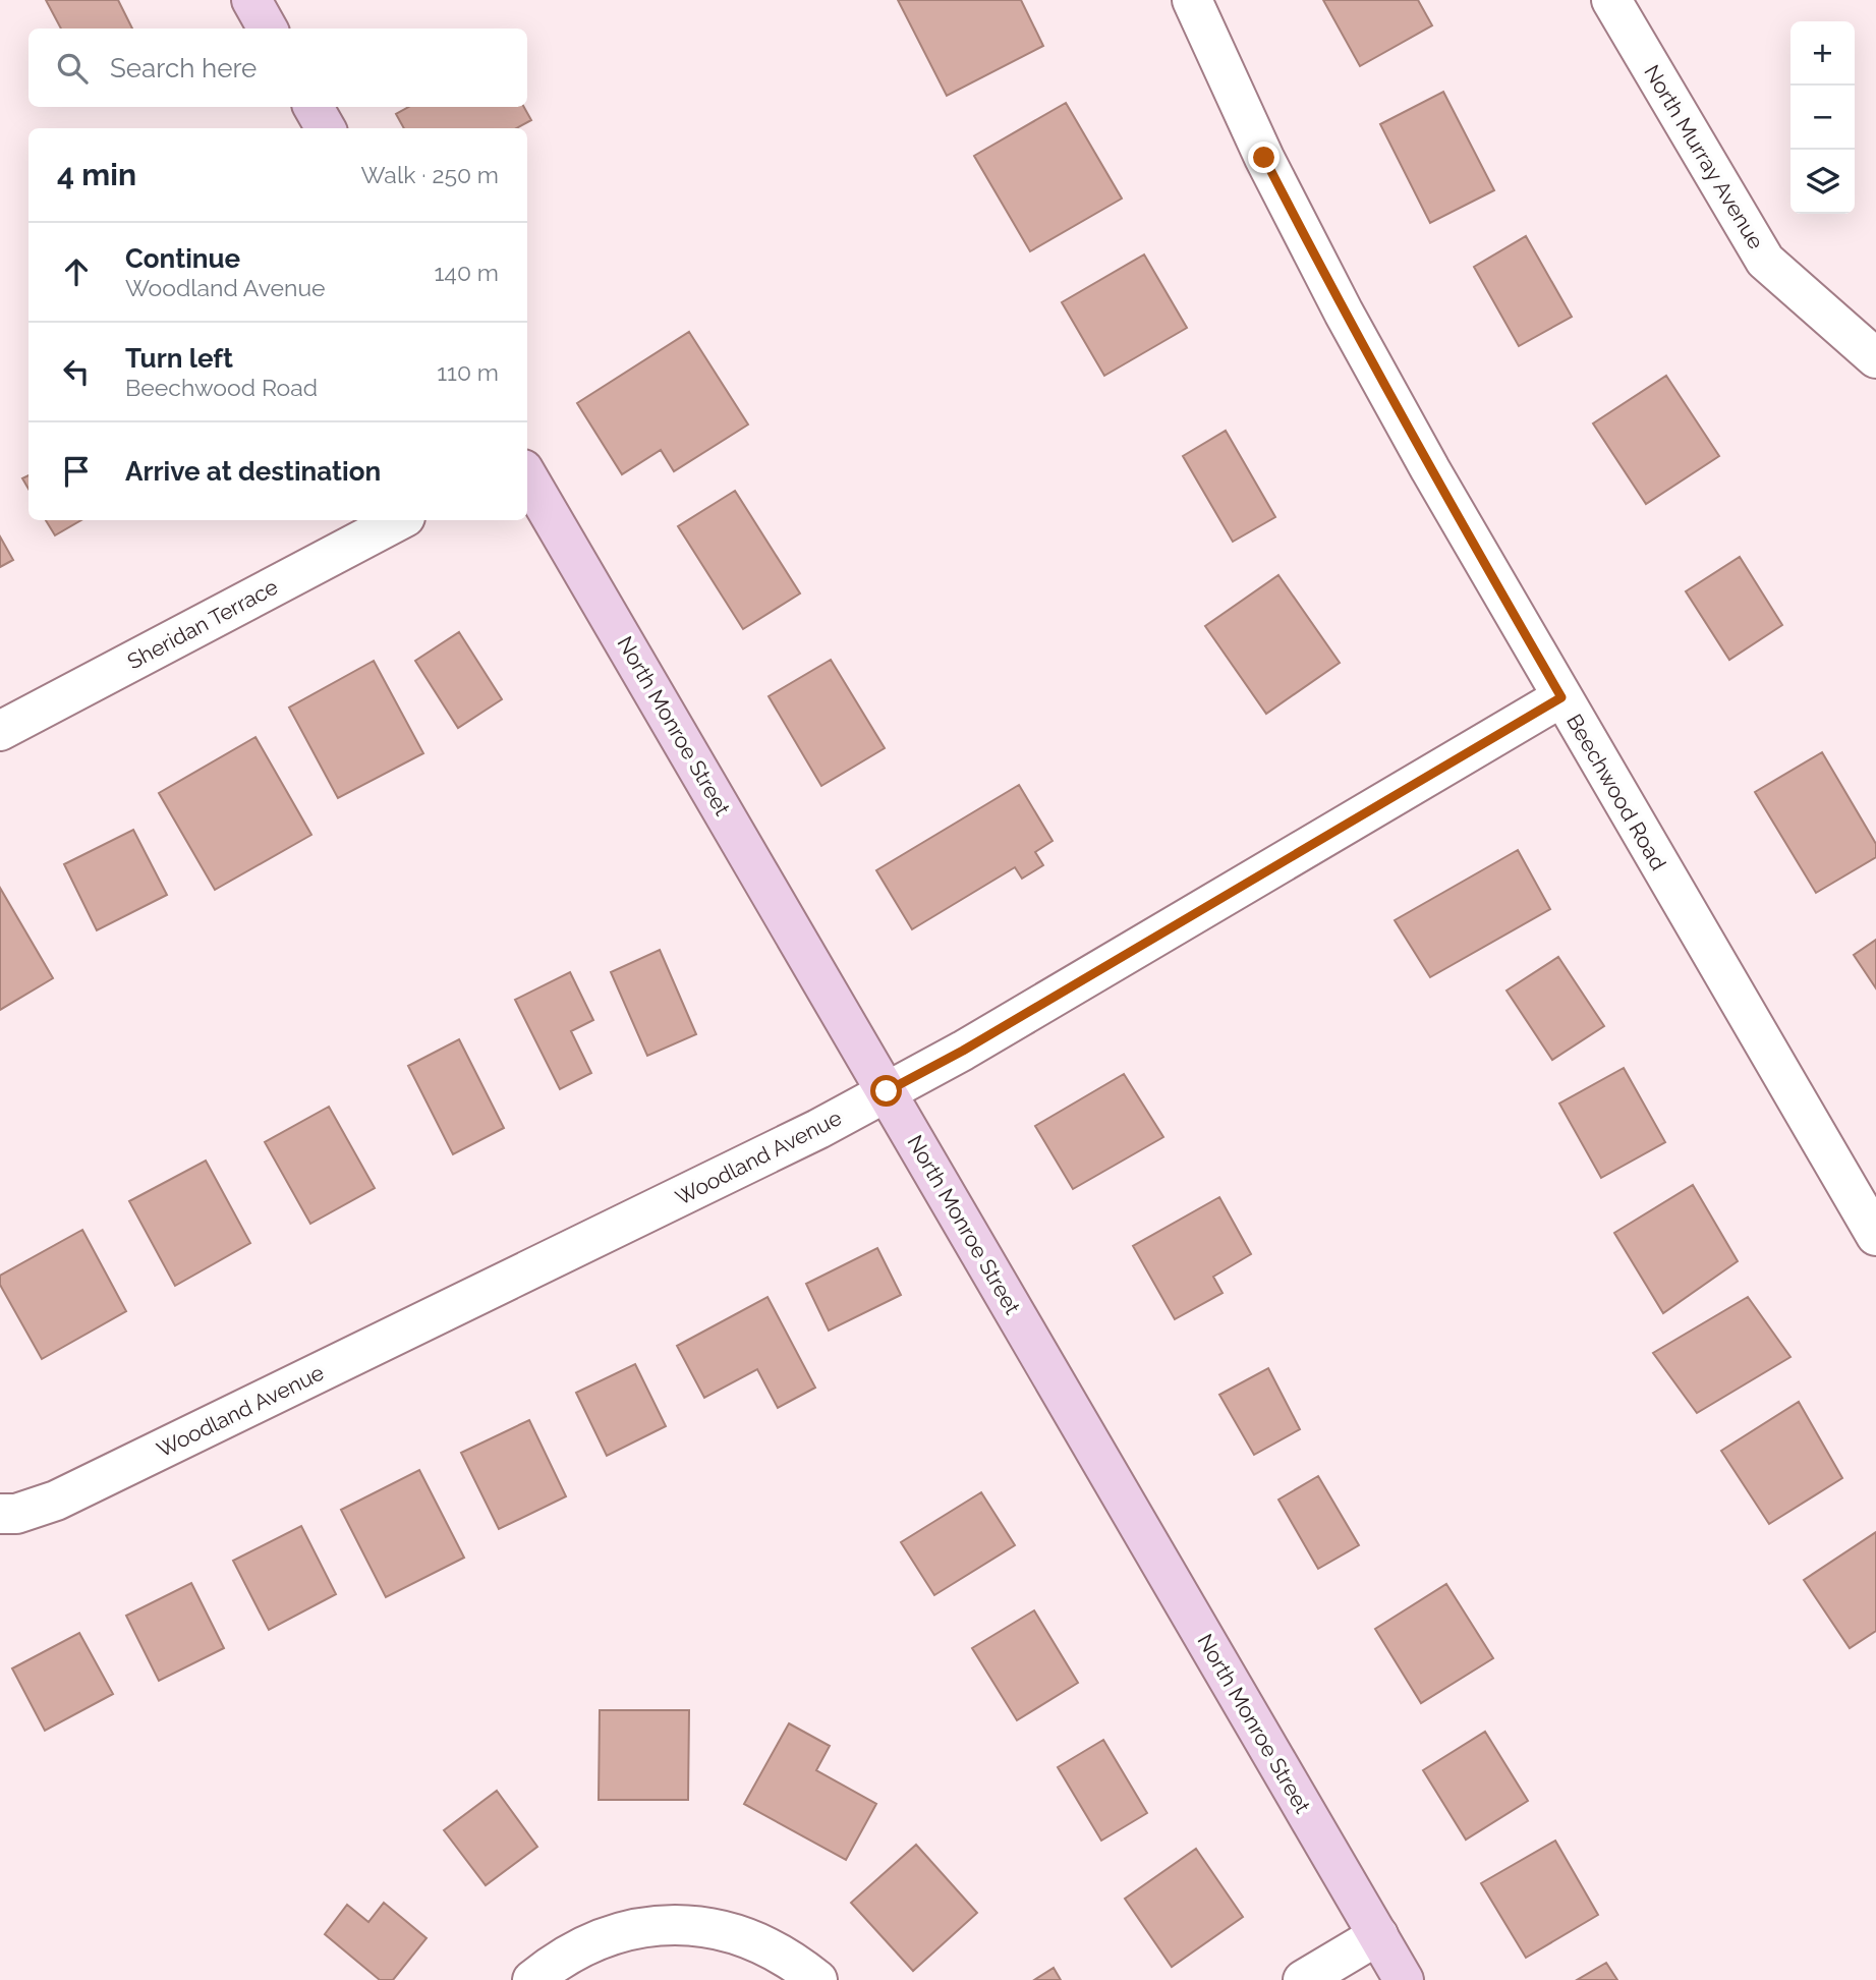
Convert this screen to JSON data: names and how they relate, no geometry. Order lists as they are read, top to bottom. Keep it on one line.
{"streets":{"main road":["North Monroe Street"],"street":["North Murray Avenue","Sheridan Terrace","Beechwood Road","Woodland Avenue"]},"crossings":[["North Monroe Street","Woodland Avenue"],["Beechwood Road","Woodland Avenue"]],"page":{"map_buttons":["+","−"],"search":"Search here","heading":["4 min","Walk · 250 m"],"list":[["Continue","Woodland Avenue","140 m"],["Turn left","Beechwood Road","110 m"],"Arrive at destination"]}}
